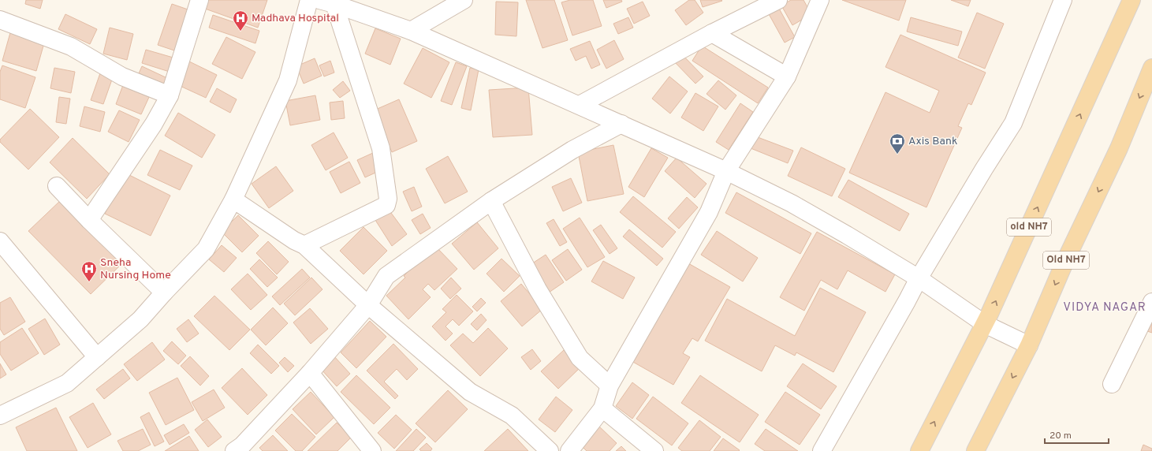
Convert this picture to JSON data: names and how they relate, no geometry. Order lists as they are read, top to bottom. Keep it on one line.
{"streets":{"main road":["old NH7","Old NH7"]},"districts":["VIDYA NAGAR"],"places":{"hospital":["Madhava Hospital","Sneha Nursing Home"],"bank":["Axis Bank"]},"scale_bar":"20 m"}
